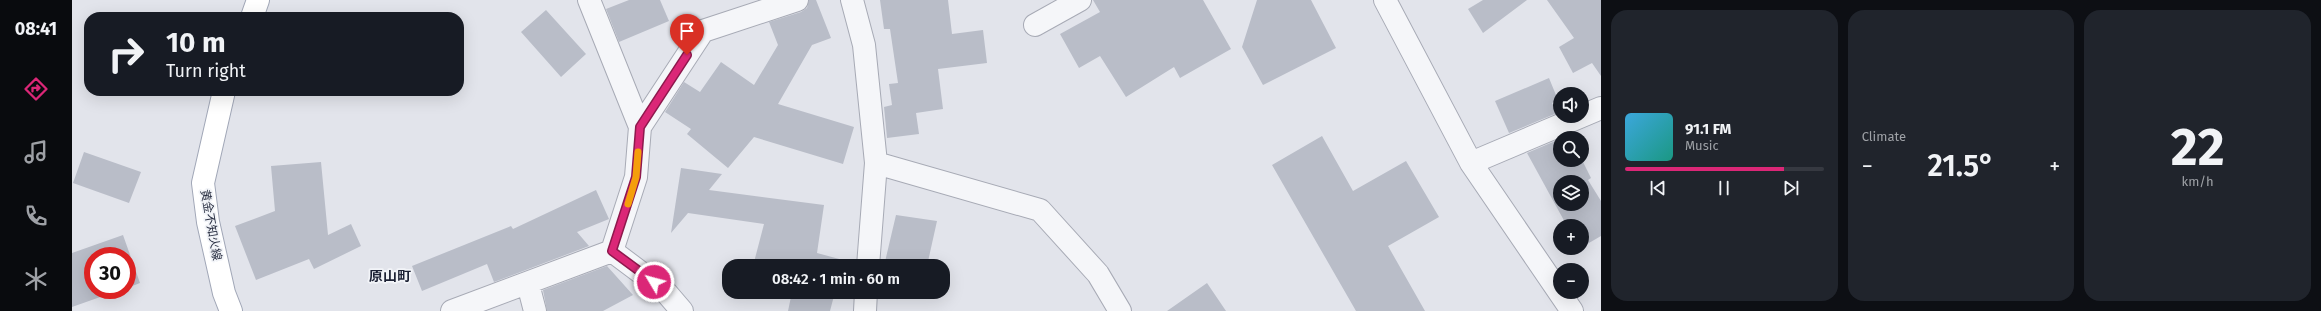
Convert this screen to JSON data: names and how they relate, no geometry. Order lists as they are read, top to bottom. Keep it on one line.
{"streets":{"main road":["黄金不知火線"]},"districts":["原山町"],"page":{"tabs":"08:41","tile":["Climate",["22","km/h"]],"turn":["10 m","Turn right"],"map_buttons":["+","−"],"song":["91.1 FM","Music"],"heat":["−","21.5°","+"],"limit":"30","trip":"08:42 · 1 min · 60 m"}}
